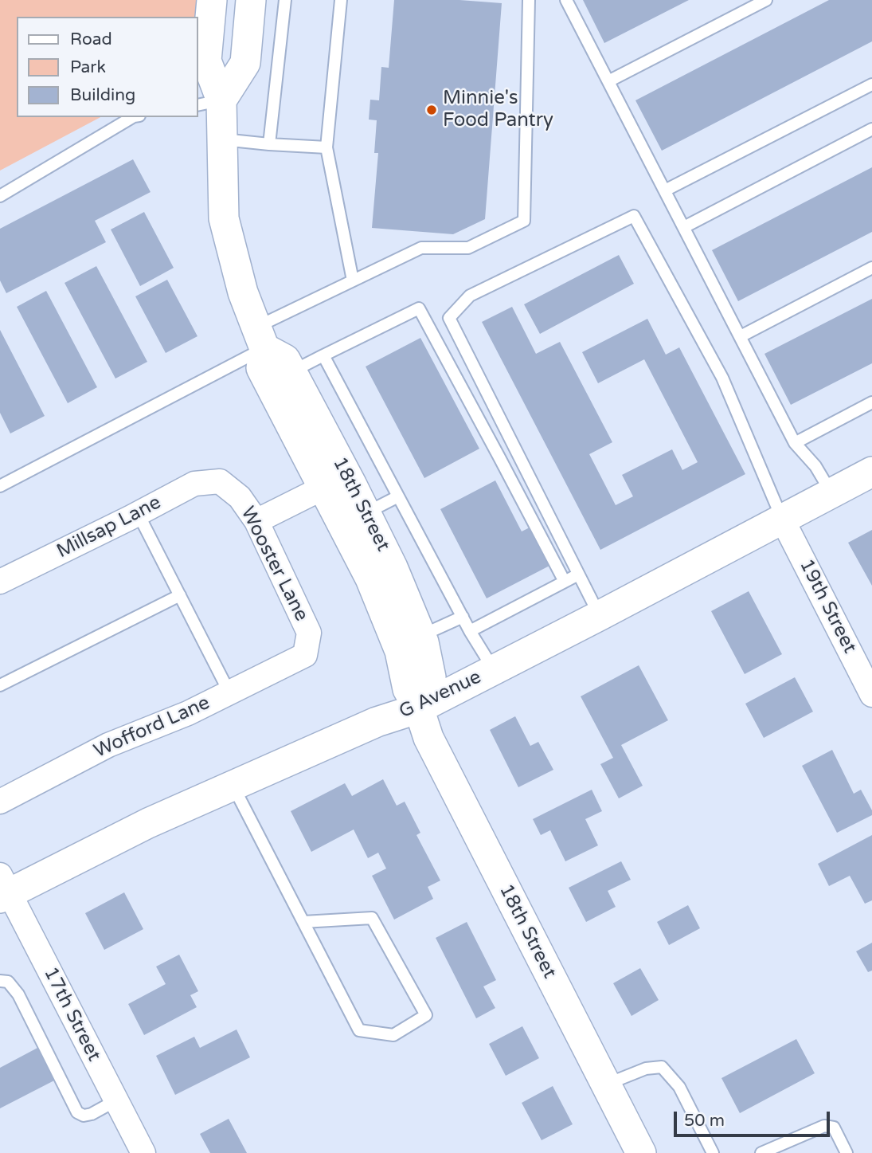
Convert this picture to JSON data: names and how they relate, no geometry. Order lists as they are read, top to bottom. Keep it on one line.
{"streets":{"street":["18th Street","Millsap Lane","Wooster Lane","19th Street","G Avenue","Wofford Lane","17th Street"]},"crossings":[["18th Street","G Avenue"],["Millsap Lane","Wooster Lane"],["Wooster Lane","Wofford Lane"],["19th Street","G Avenue"],["G Avenue","17th Street"]],"places":["Minnie's Food Pantry"],"legend":["Road","Park","Building"],"scale_bar":"50 m"}
